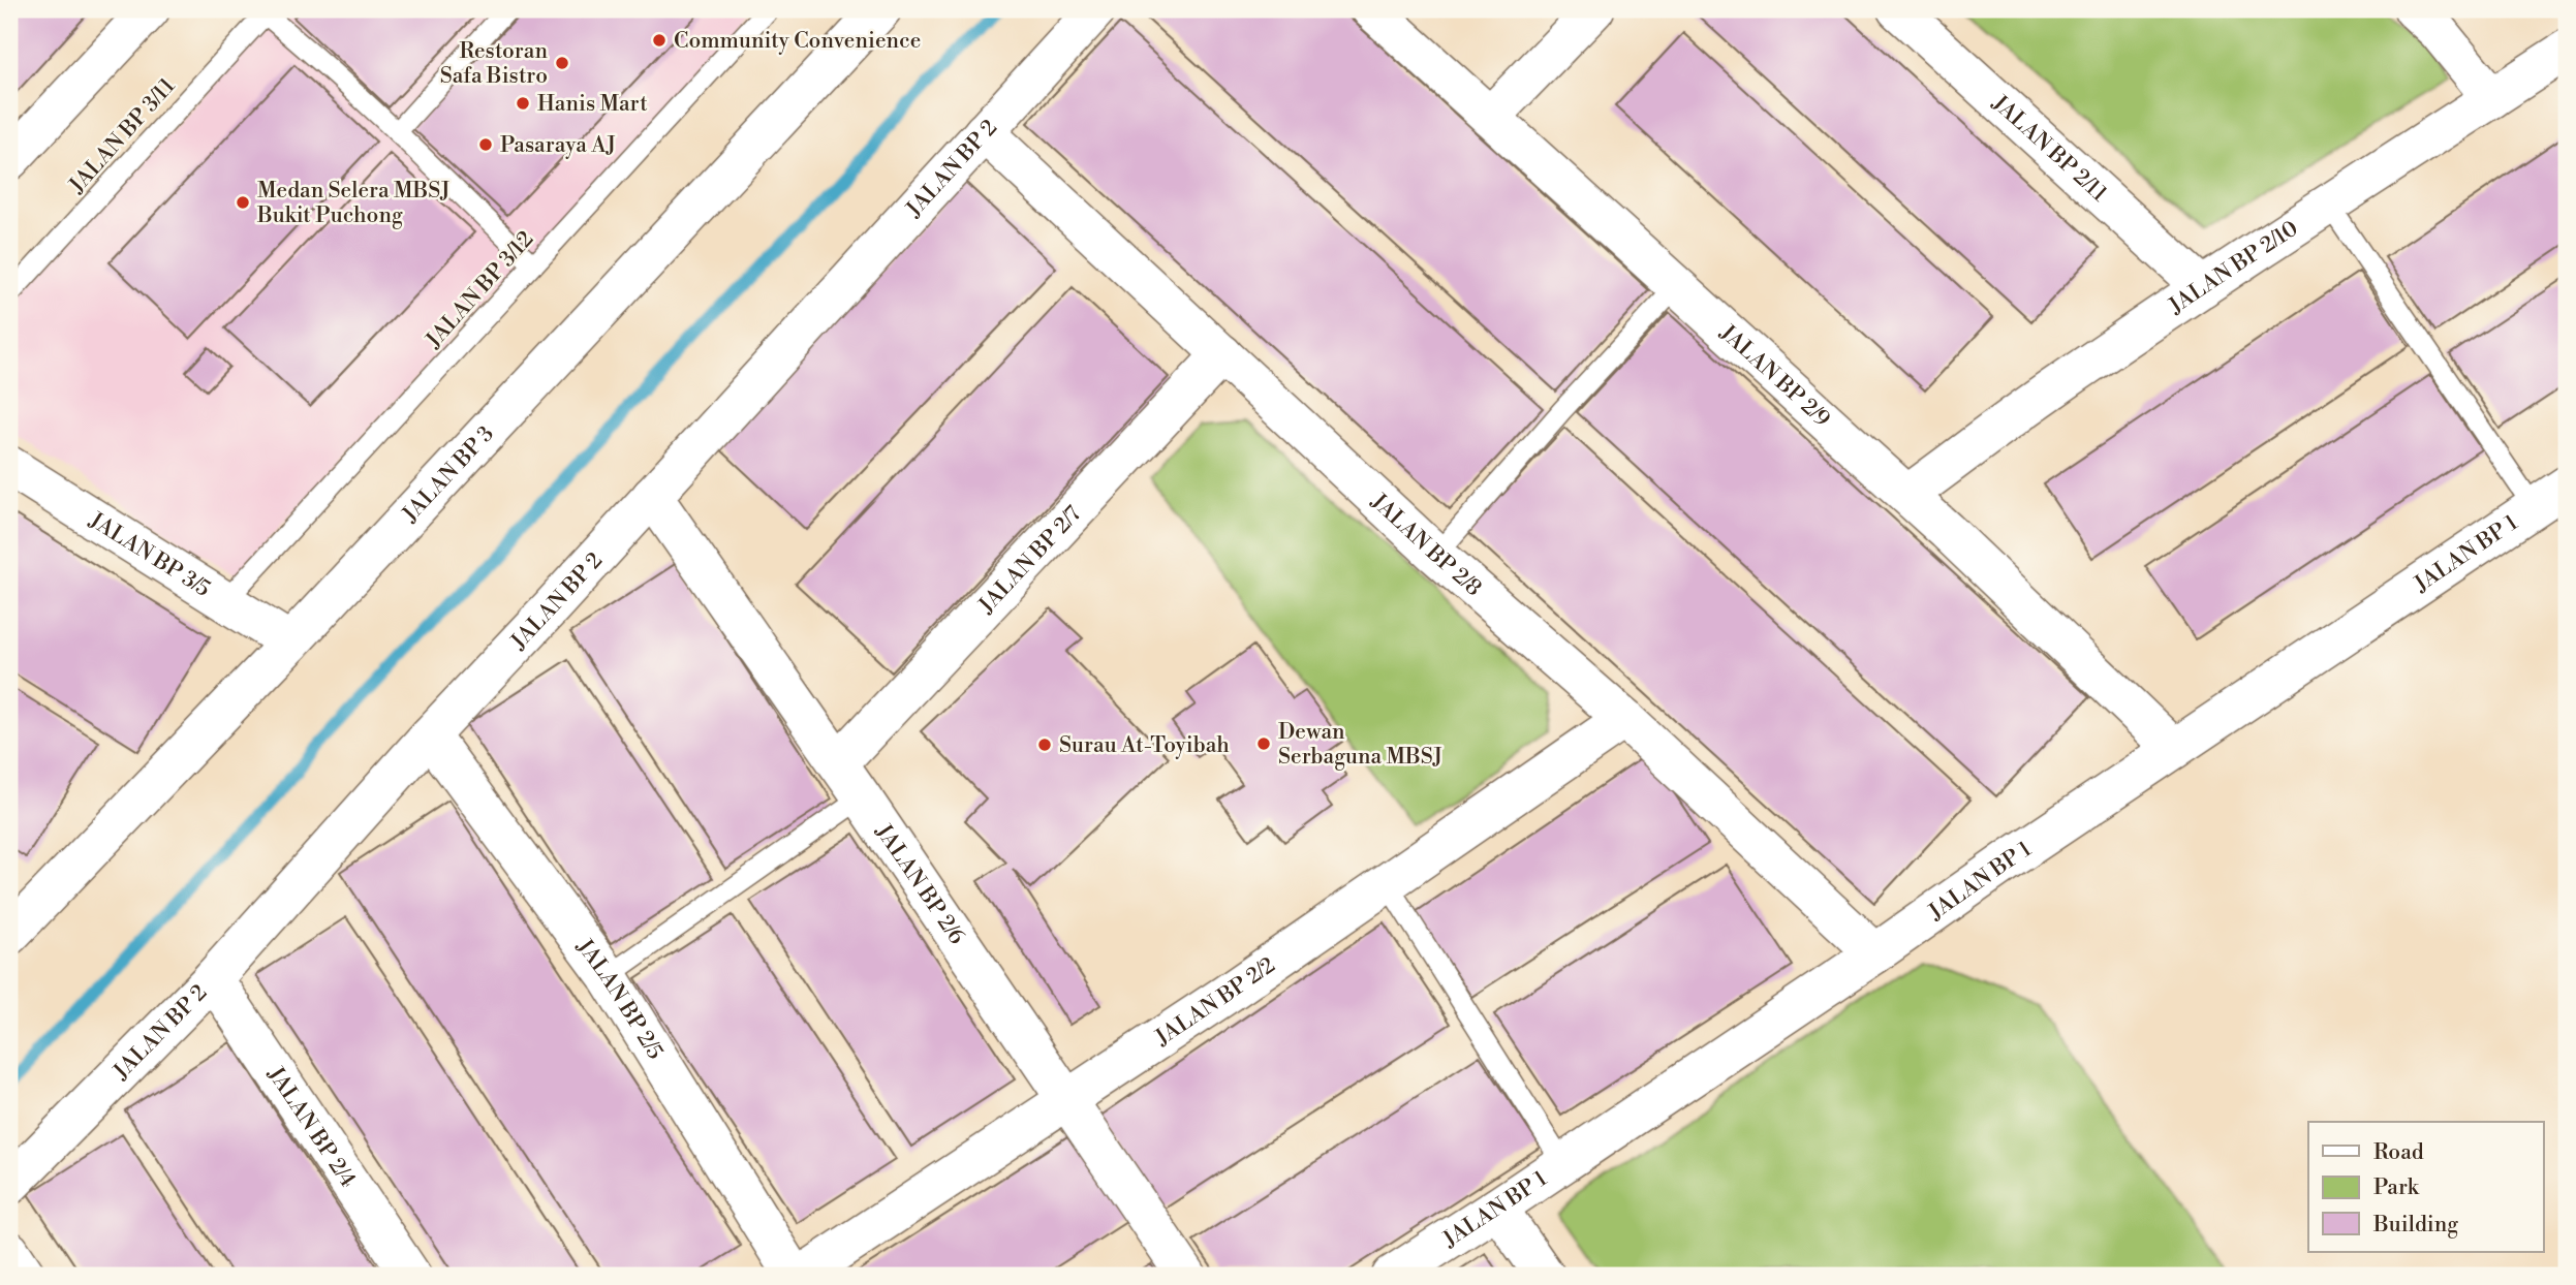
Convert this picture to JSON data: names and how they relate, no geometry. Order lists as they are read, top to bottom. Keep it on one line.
{"streets":{"street":["JALAN BP 2/11","JALAN BP 2","JALAN BP 2/10","JALAN BP 2/9","JALAN BP 3","JALAN BP 2/8","JALAN BP 3/5","JALAN BP 1","JALAN BP 2/7","JALAN BP 2/6","JALAN BP 2/5","JALAN BP 2/2","JALAN BP 2/4"],"lane":["JALAN BP 3/11","JALAN BP 3/12"]},"crossings":[["JALAN BP 2/11","JALAN BP 2/10"],["JALAN BP 2","JALAN BP 2/8"],["JALAN BP 2","JALAN BP 2/6"],["JALAN BP 2","JALAN BP 2/5"],["JALAN BP 2","JALAN BP 2/4"],["JALAN BP 2/10","JALAN BP 2/9"],["JALAN BP 3/12","JALAN BP 3/5"],["JALAN BP 2/9","JALAN BP 1"],["JALAN BP 3","JALAN BP 3/5"],["JALAN BP 2/8","JALAN BP 1"],["JALAN BP 2/8","JALAN BP 2/7"],["JALAN BP 2/8","JALAN BP 2/2"],["JALAN BP 2/7","JALAN BP 2/6"],["JALAN BP 2/6","JALAN BP 2/2"]],"places":["Community Convenience","Restoran Safa Bistro","Hanis Mart","Pasaraya AJ","Medan Selera MBSJ Bukit Puchong","Dewan Serbaguna MBSJ","Surau At-Toyibah"],"legend":["Road","Park","Building"]}
